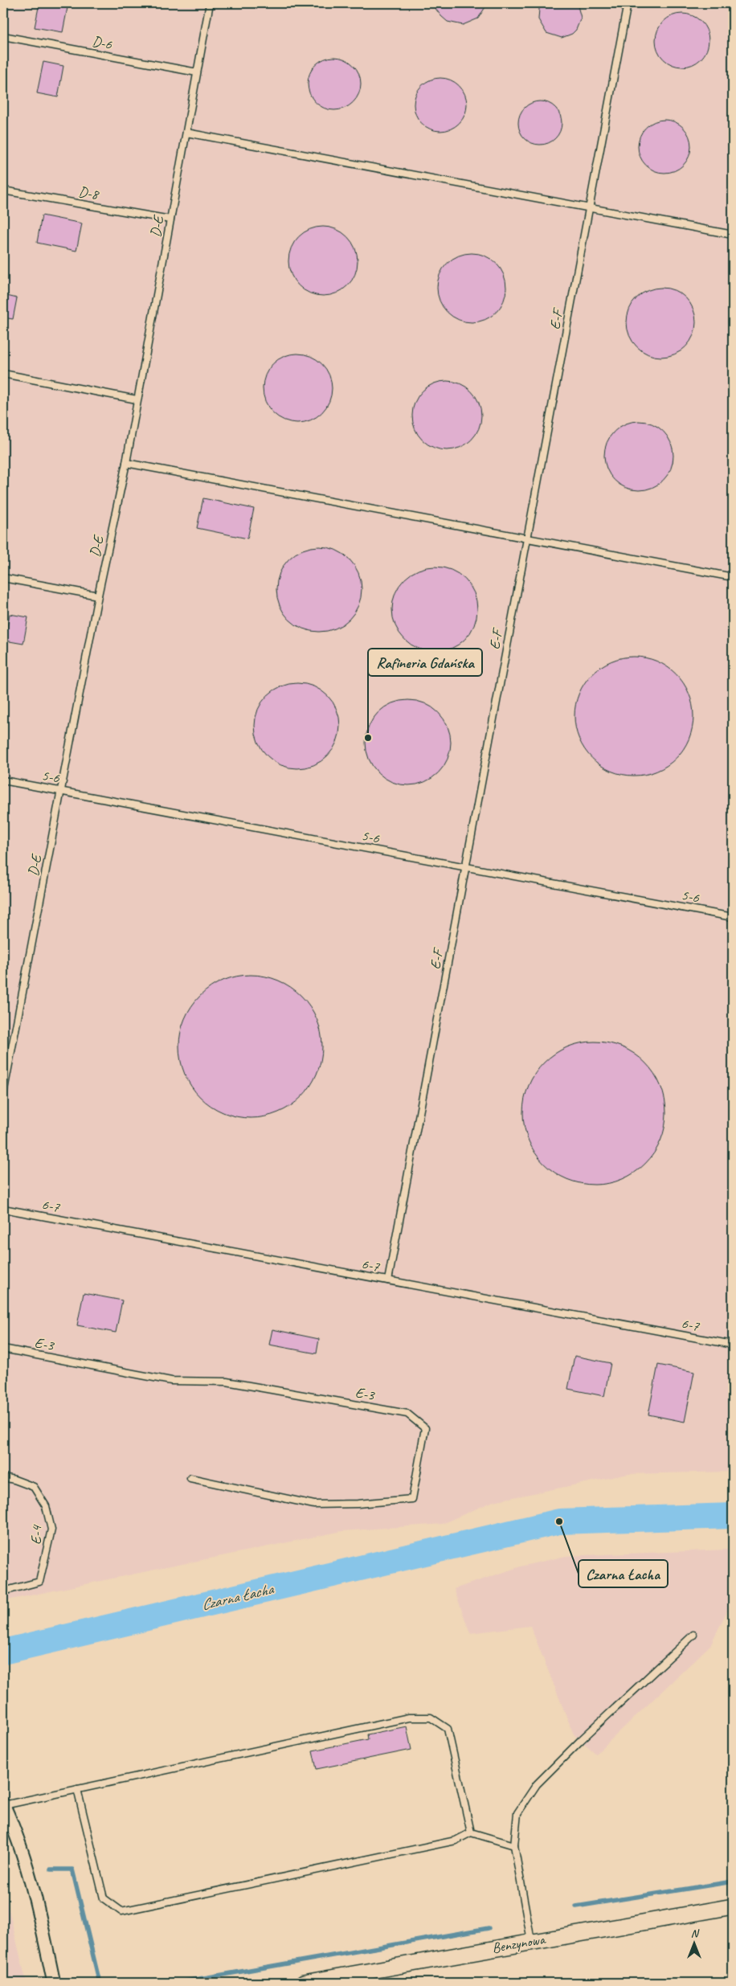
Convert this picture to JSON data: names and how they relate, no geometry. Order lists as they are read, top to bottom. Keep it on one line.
{"streets":{"street":["Benzynowa"],"lane":["D-6","D-8","D-E","E-F","5-6","6-7","E-3","E-4"]},"crossings":[["D-6","D-E"],["D-8","D-E"],["D-E","5-6"],["E-F","5-6"],["E-F","6-7"]],"water":["Czarna Łacha"],"places":["Rafineria Gdańska","Czarna Łacha"],"north":"top"}
